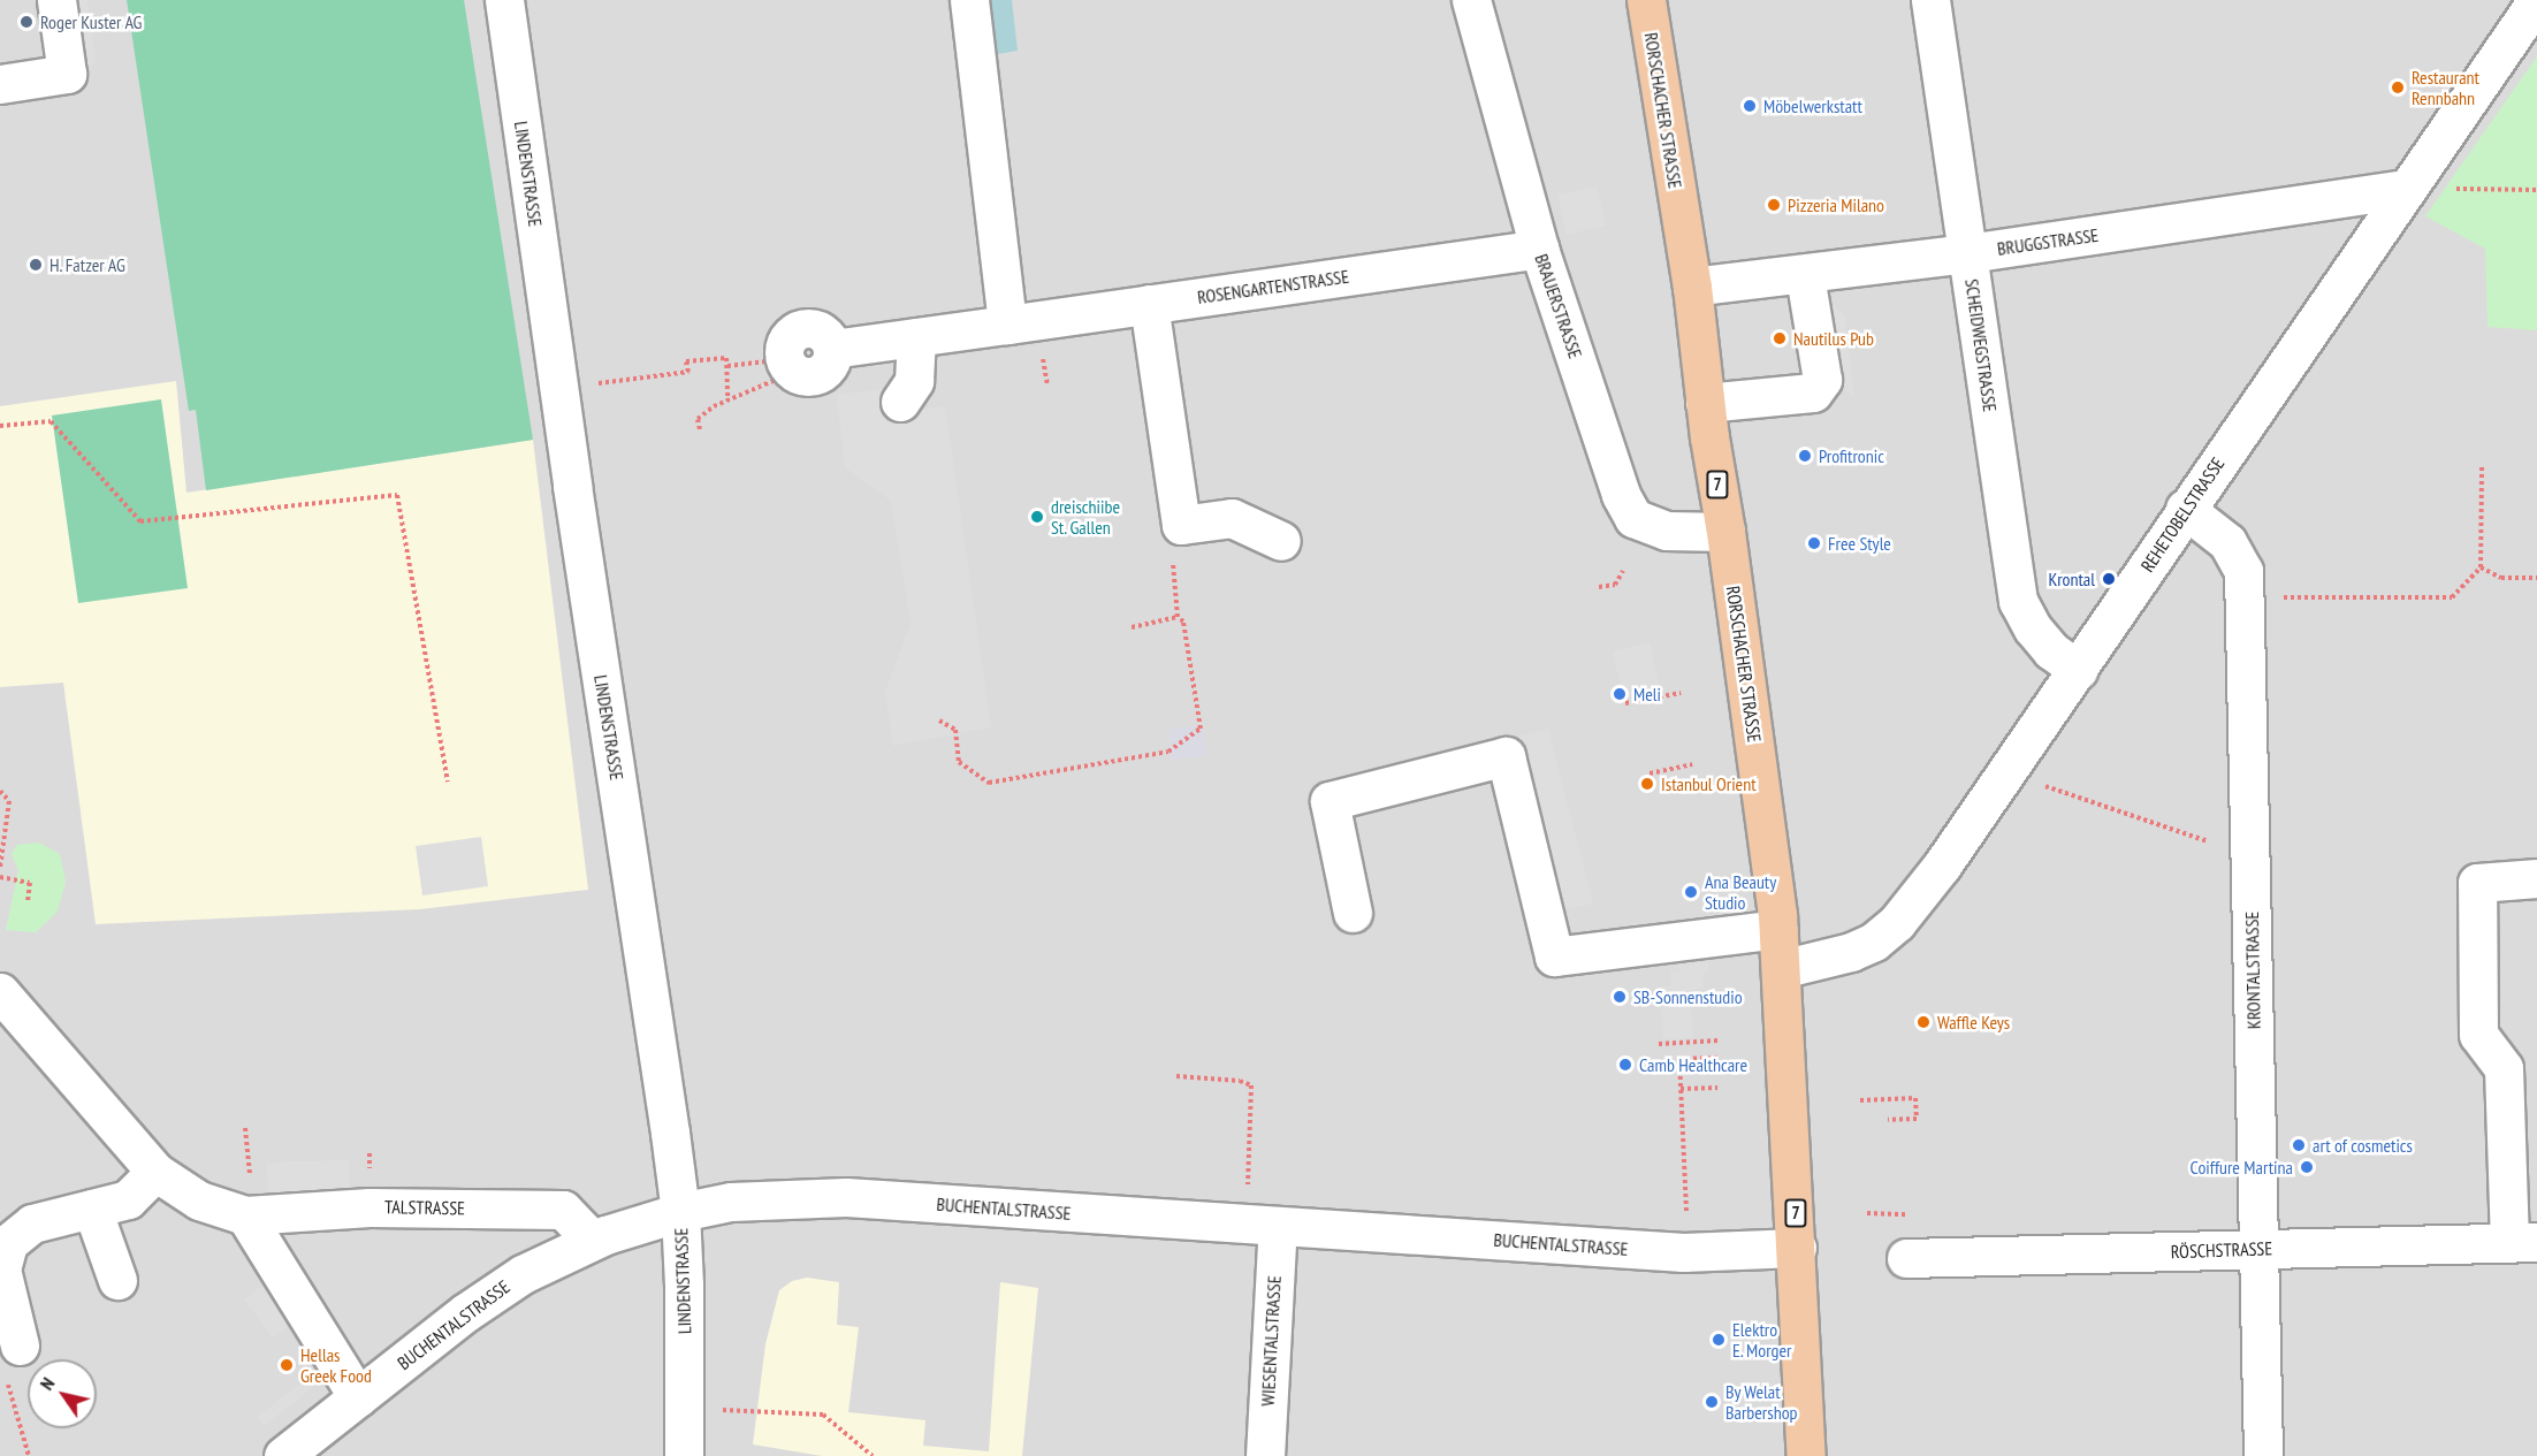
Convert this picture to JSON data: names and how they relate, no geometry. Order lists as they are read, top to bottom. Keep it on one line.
{"streets":{"main road":["RORSCHACHER STRASSE","7"],"street":["LINDENSTRASSE","BRUGGSTRASSE","ROSENGARTENSTRASSE","BRAUERSTRASSE","SCHEIDWEGSTRASSE","REHETOBELSTRASSE","KRONTALSTRASSE","TALSTRASSE","BUCHENTALSTRASSE","RÖSCHSTRASSE","WIESENTALSTRASSE"]},"crossings":[["RORSCHACHER STRASSE","BRUGGSTRASSE"],["RORSCHACHER STRASSE","BRAUERSTRASSE"],["RORSCHACHER STRASSE","REHETOBELSTRASSE"],["RORSCHACHER STRASSE","BUCHENTALSTRASSE"],["LINDENSTRASSE","BUCHENTALSTRASSE"],["BRUGGSTRASSE","SCHEIDWEGSTRASSE"],["BRUGGSTRASSE","REHETOBELSTRASSE"],["ROSENGARTENSTRASSE","BRAUERSTRASSE"],["SCHEIDWEGSTRASSE","REHETOBELSTRASSE"],["REHETOBELSTRASSE","KRONTALSTRASSE"],["KRONTALSTRASSE","RÖSCHSTRASSE"],["TALSTRASSE","BUCHENTALSTRASSE"],["BUCHENTALSTRASSE","WIESENTALSTRASSE"]],"places":["Roger Kuster AG","Restaurant Rennbahn","Möbelwerkstatt","Pizzeria Milano","H. Fatzer AG","Nautilus Pub","Profitronic","dreischiibe St. Gallen","Free Style","Krontal","Meli","Istanbul Orient","Ana Beauty Studio","SB-Sonnenstudio","Waffle Keys","Camb Healthcare","art of cosmetics","Coiffure Martina","Elektro E. Morger","Hellas Greek Food","By Welat Barbershop"],"north":"top left"}
